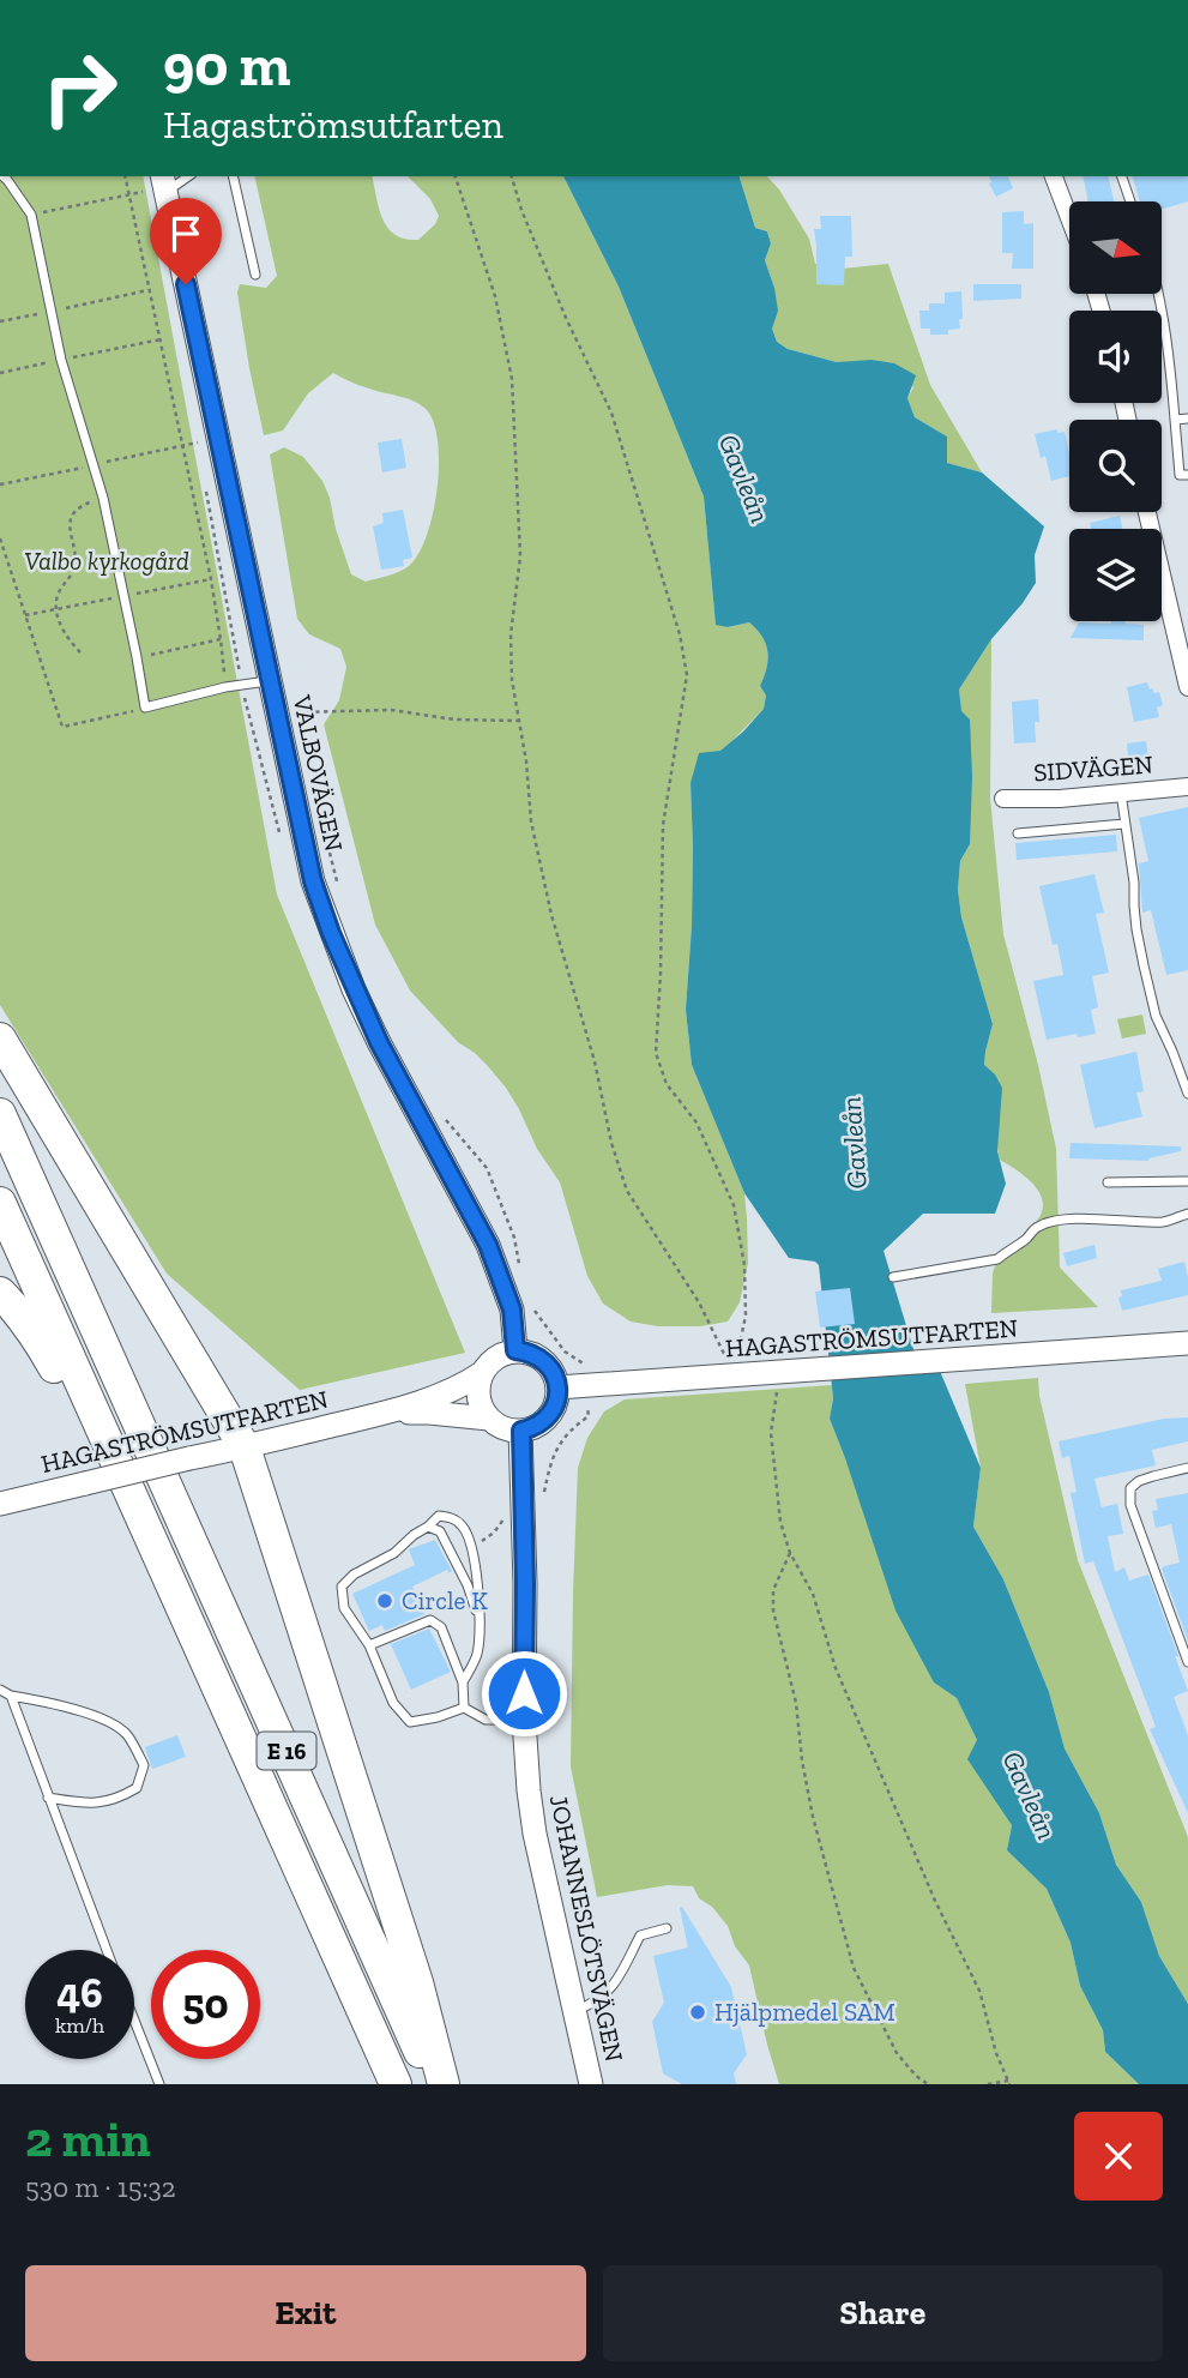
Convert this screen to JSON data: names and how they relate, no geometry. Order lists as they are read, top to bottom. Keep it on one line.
{"streets":{"highway":["E 16"],"main road":["VALBOVÄGEN","HAGASTRÖMSUTFARTEN","JOHANNESLÖTSVÄGEN"],"street":["SIDVÄGEN"]},"crossings":[["VALBOVÄGEN","HAGASTRÖMSUTFARTEN"],["VALBOVÄGEN","JOHANNESLÖTSVÄGEN"],["HAGASTRÖMSUTFARTEN","JOHANNESLÖTSVÄGEN"]],"water":["Gavleån"],"parks":["Valbo kyrkogård"],"places":["Circle K","Hjälpmedel SAM"],"north":"right","page":{"turn":["90 m","Hagaströmsutfarten"],"speed":"46 km/h","limit":"50","heading":["2 min","530 m · 15:32"],"buttons":["Exit","Share"]}}
